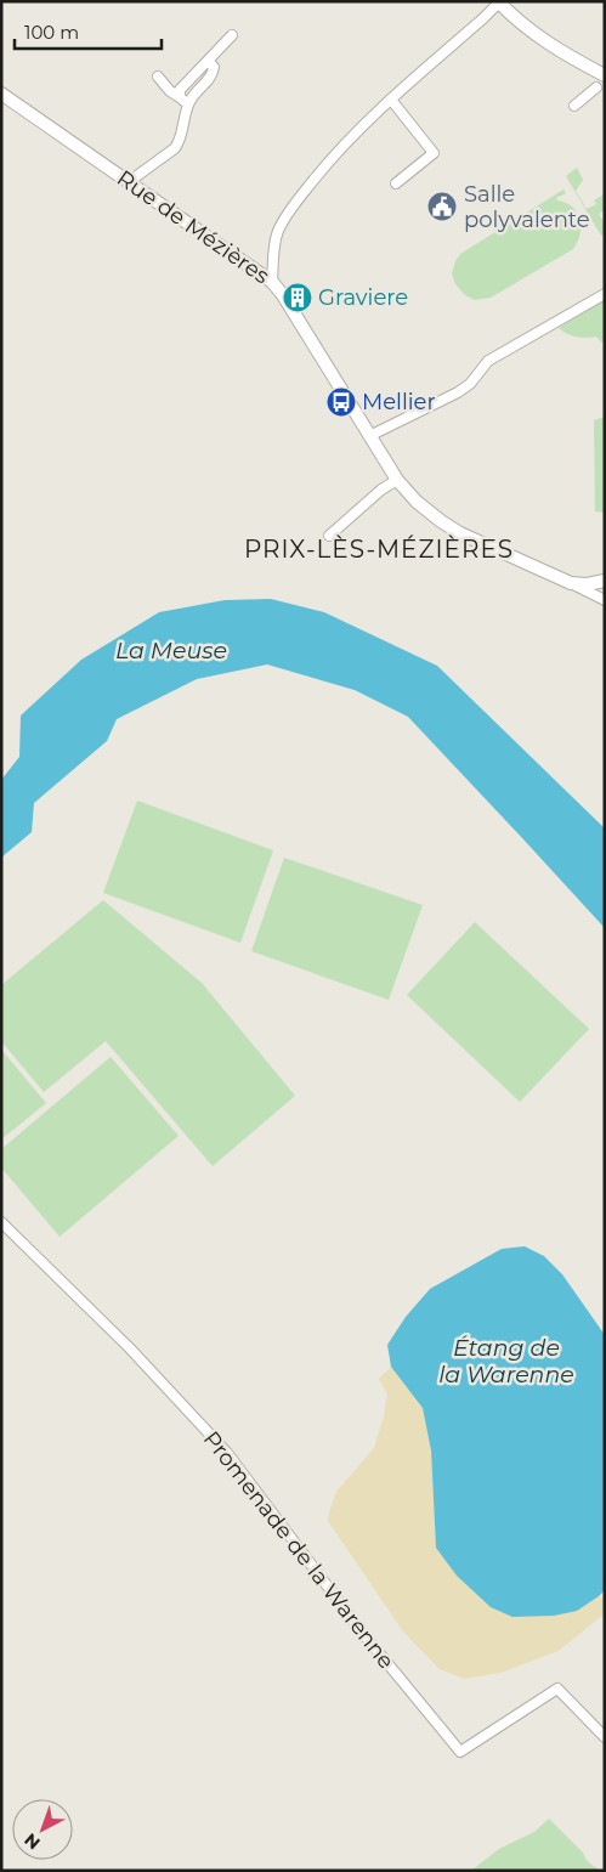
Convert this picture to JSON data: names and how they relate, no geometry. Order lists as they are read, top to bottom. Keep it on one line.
{"streets":{"street":["Rue de Mézières","Promenade de la Warenne"]},"districts":["PRIX-LÈS-MÉZIÈRES"],"water":["La Meuse","Étang de la Warenne"],"places":{"public building":["Salle polyvalente"],"building":["Graviere"],"bus stop":["Mellier"]},"scale_bar":"100 m","north":"bottom left"}
